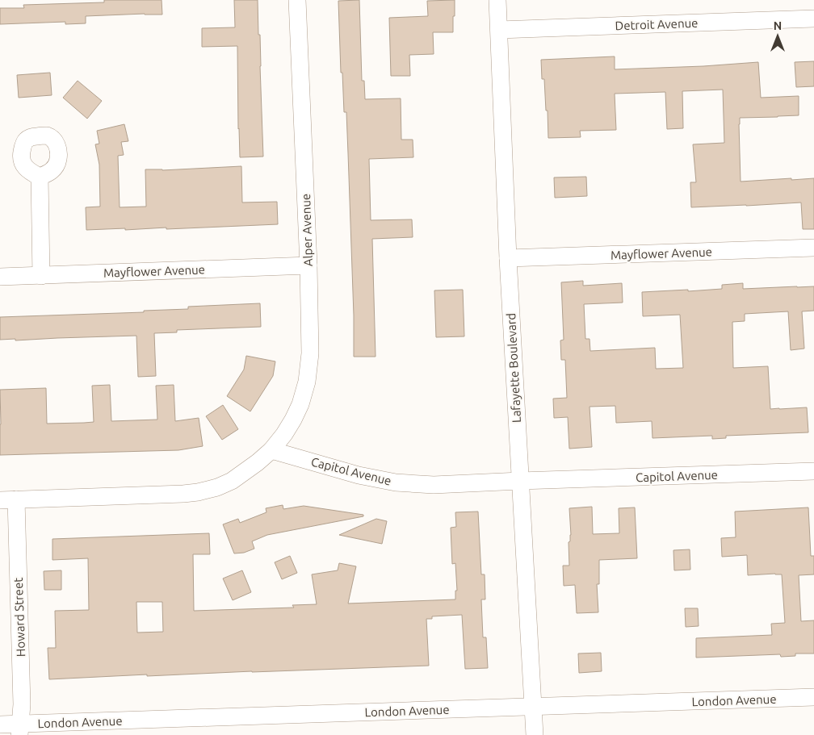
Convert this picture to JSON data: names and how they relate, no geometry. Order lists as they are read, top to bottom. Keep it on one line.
{"streets":{"street":["Detroit Avenue","Alper Avenue","Mayflower Avenue","Lafayette Boulevard","Capitol Avenue","Howard Street","London Avenue"]},"crossings":[["Detroit Avenue","Lafayette Boulevard"],["Alper Avenue","Mayflower Avenue"],["Alper Avenue","Capitol Avenue"],["Mayflower Avenue","Lafayette Boulevard"],["Lafayette Boulevard","Capitol Avenue"],["Lafayette Boulevard","London Avenue"],["Howard Street","London Avenue"]],"north":"top"}
